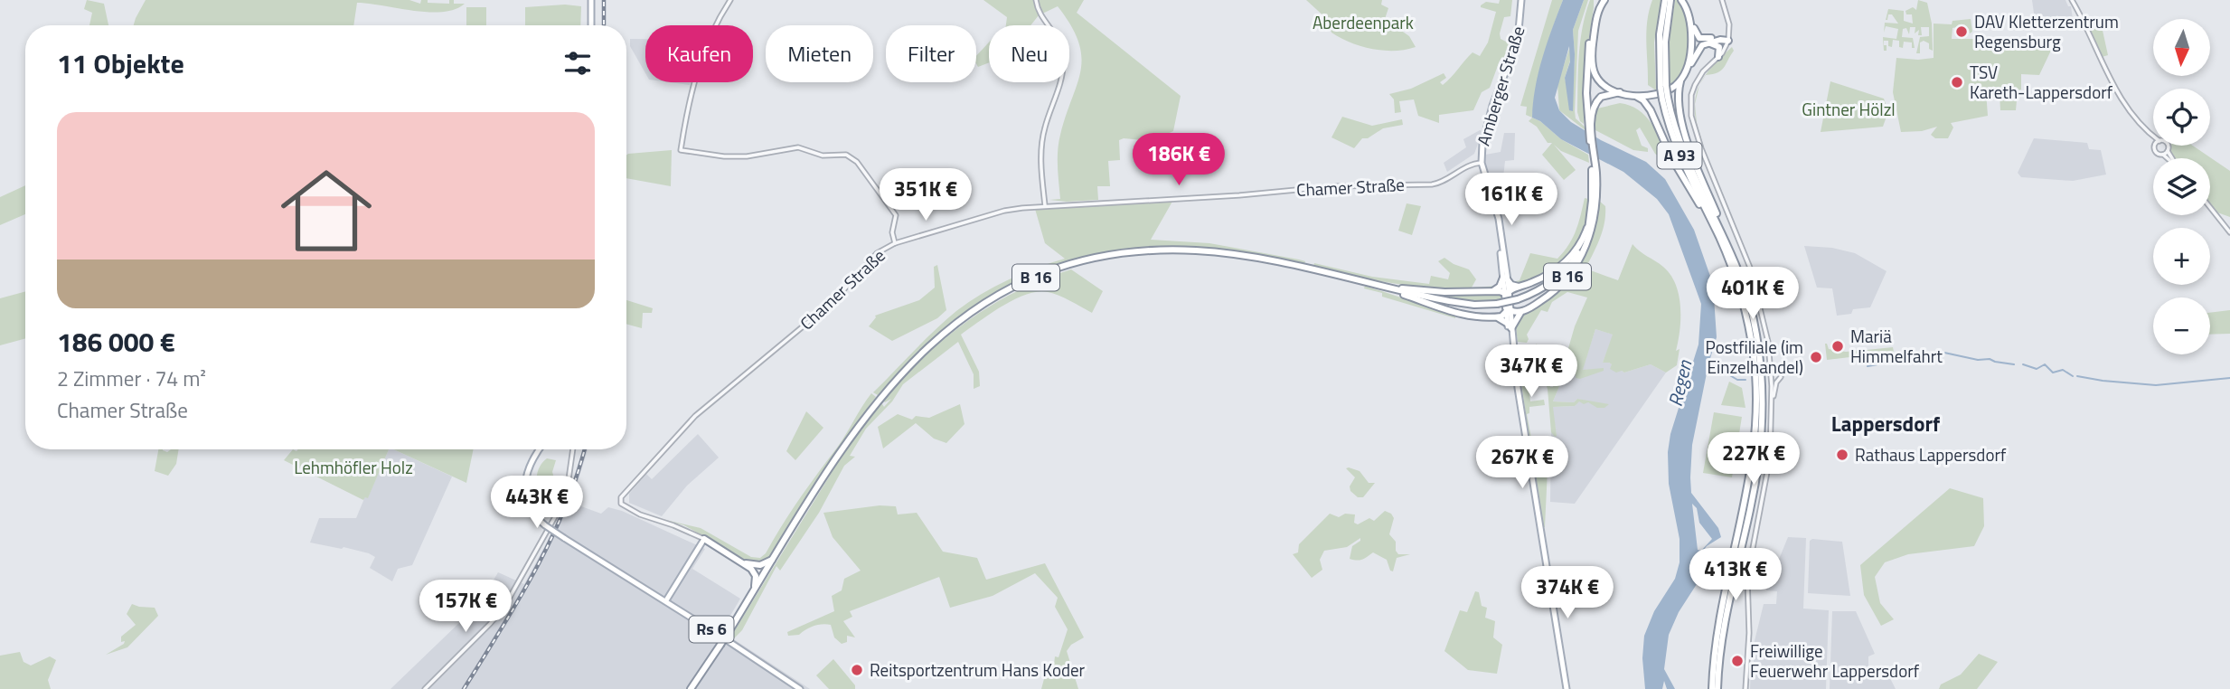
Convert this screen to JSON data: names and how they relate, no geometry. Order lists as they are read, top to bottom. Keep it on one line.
{"streets":{"highway":["A 93","B 16"],"main road":["Amberger Straße","Rs 6"],"street":["Chamer Straße"]},"crossings":[["Amberger Straße","Chamer Straße"],["Amberger Straße","B 16"]],"districts":["Lappersdorf"],"water":["Regen"],"parks":["Aberdeenpark","Gintner Hölzl","Lehmhöfler Holz"],"places":["DAV Kletterzentrum Regensburg","TSV Kareth-Lappersdorf","Mariä Himmelfahrt","Postfiliale (im Einzelhandel)","Rathaus Lappersdorf","Freiwillige Feuerwehr Lappersdorf","Reitsportzentrum Hans Koder"],"north":"bottom","page":{"map_buttons":["+","−"],"chip":["Kaufen","Mieten","Filter","Neu"],"heading":"11 Objekte","list":[{"name":"186 000 €","note":"2 Zimmer · 74 m² · Chamer Straße"}],"price":["186K €","351K €","161K €","401K €","347K €","227K €","267K €","443K €","413K €","374K €","157K €"]}}
